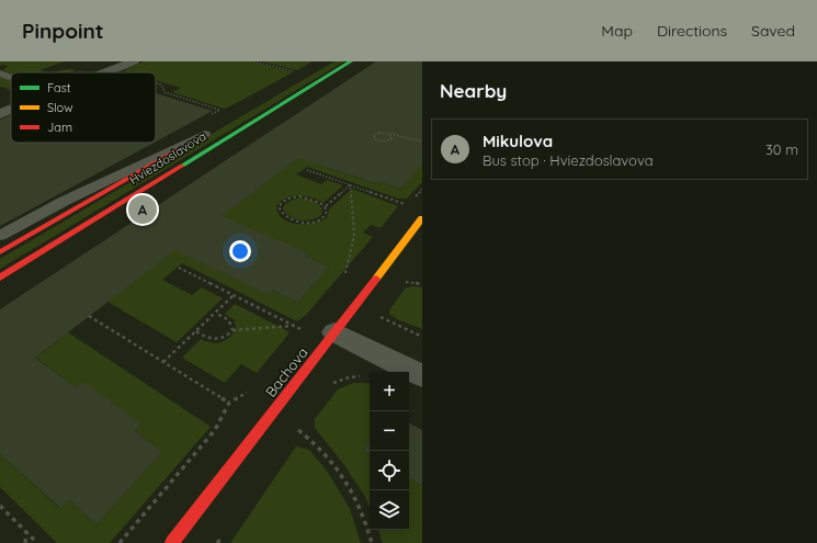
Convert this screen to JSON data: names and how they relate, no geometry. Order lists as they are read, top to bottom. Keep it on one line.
{"streets":{"street":["Hviezdoslavova","Bachova"]},"legend":["Fast","Slow","Jam"],"page":{"header":"Pinpoint","nav":["Map","Directions","Saved"],"heading":"Nearby","list":[{"mark":"A","name":"Mikulova","note":"Bus stop · Hviezdoslavova","value":"30 m"}],"pins":"A","map_buttons":["+","−"]}}
